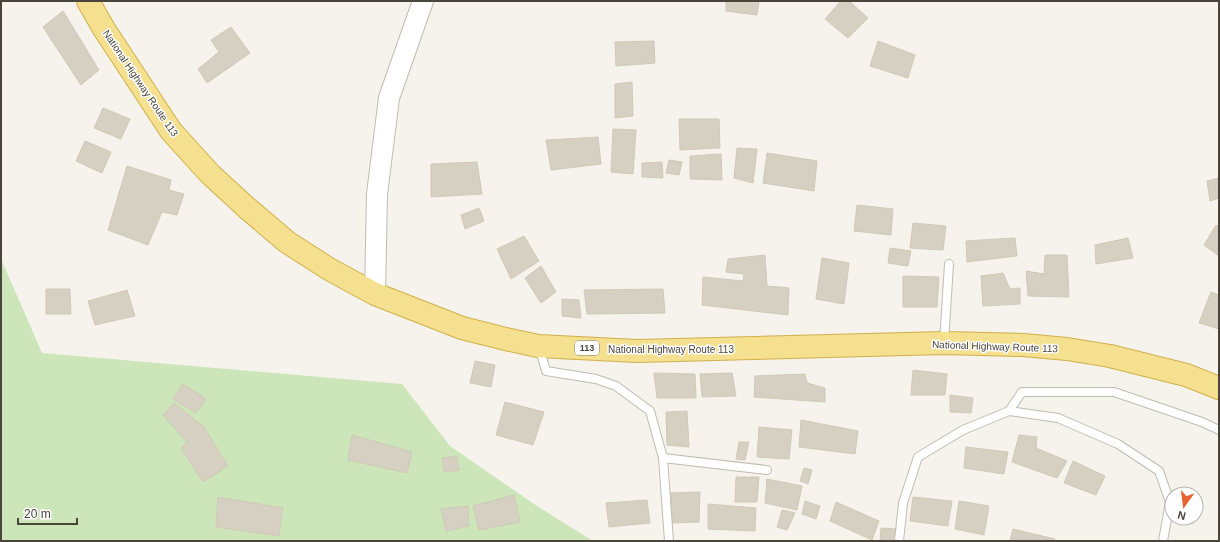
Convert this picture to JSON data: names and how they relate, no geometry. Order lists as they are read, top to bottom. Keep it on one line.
{"streets":{"highway":["National Highway Route 113","113"]},"scale_bar":"20 m","north":"bottom"}
